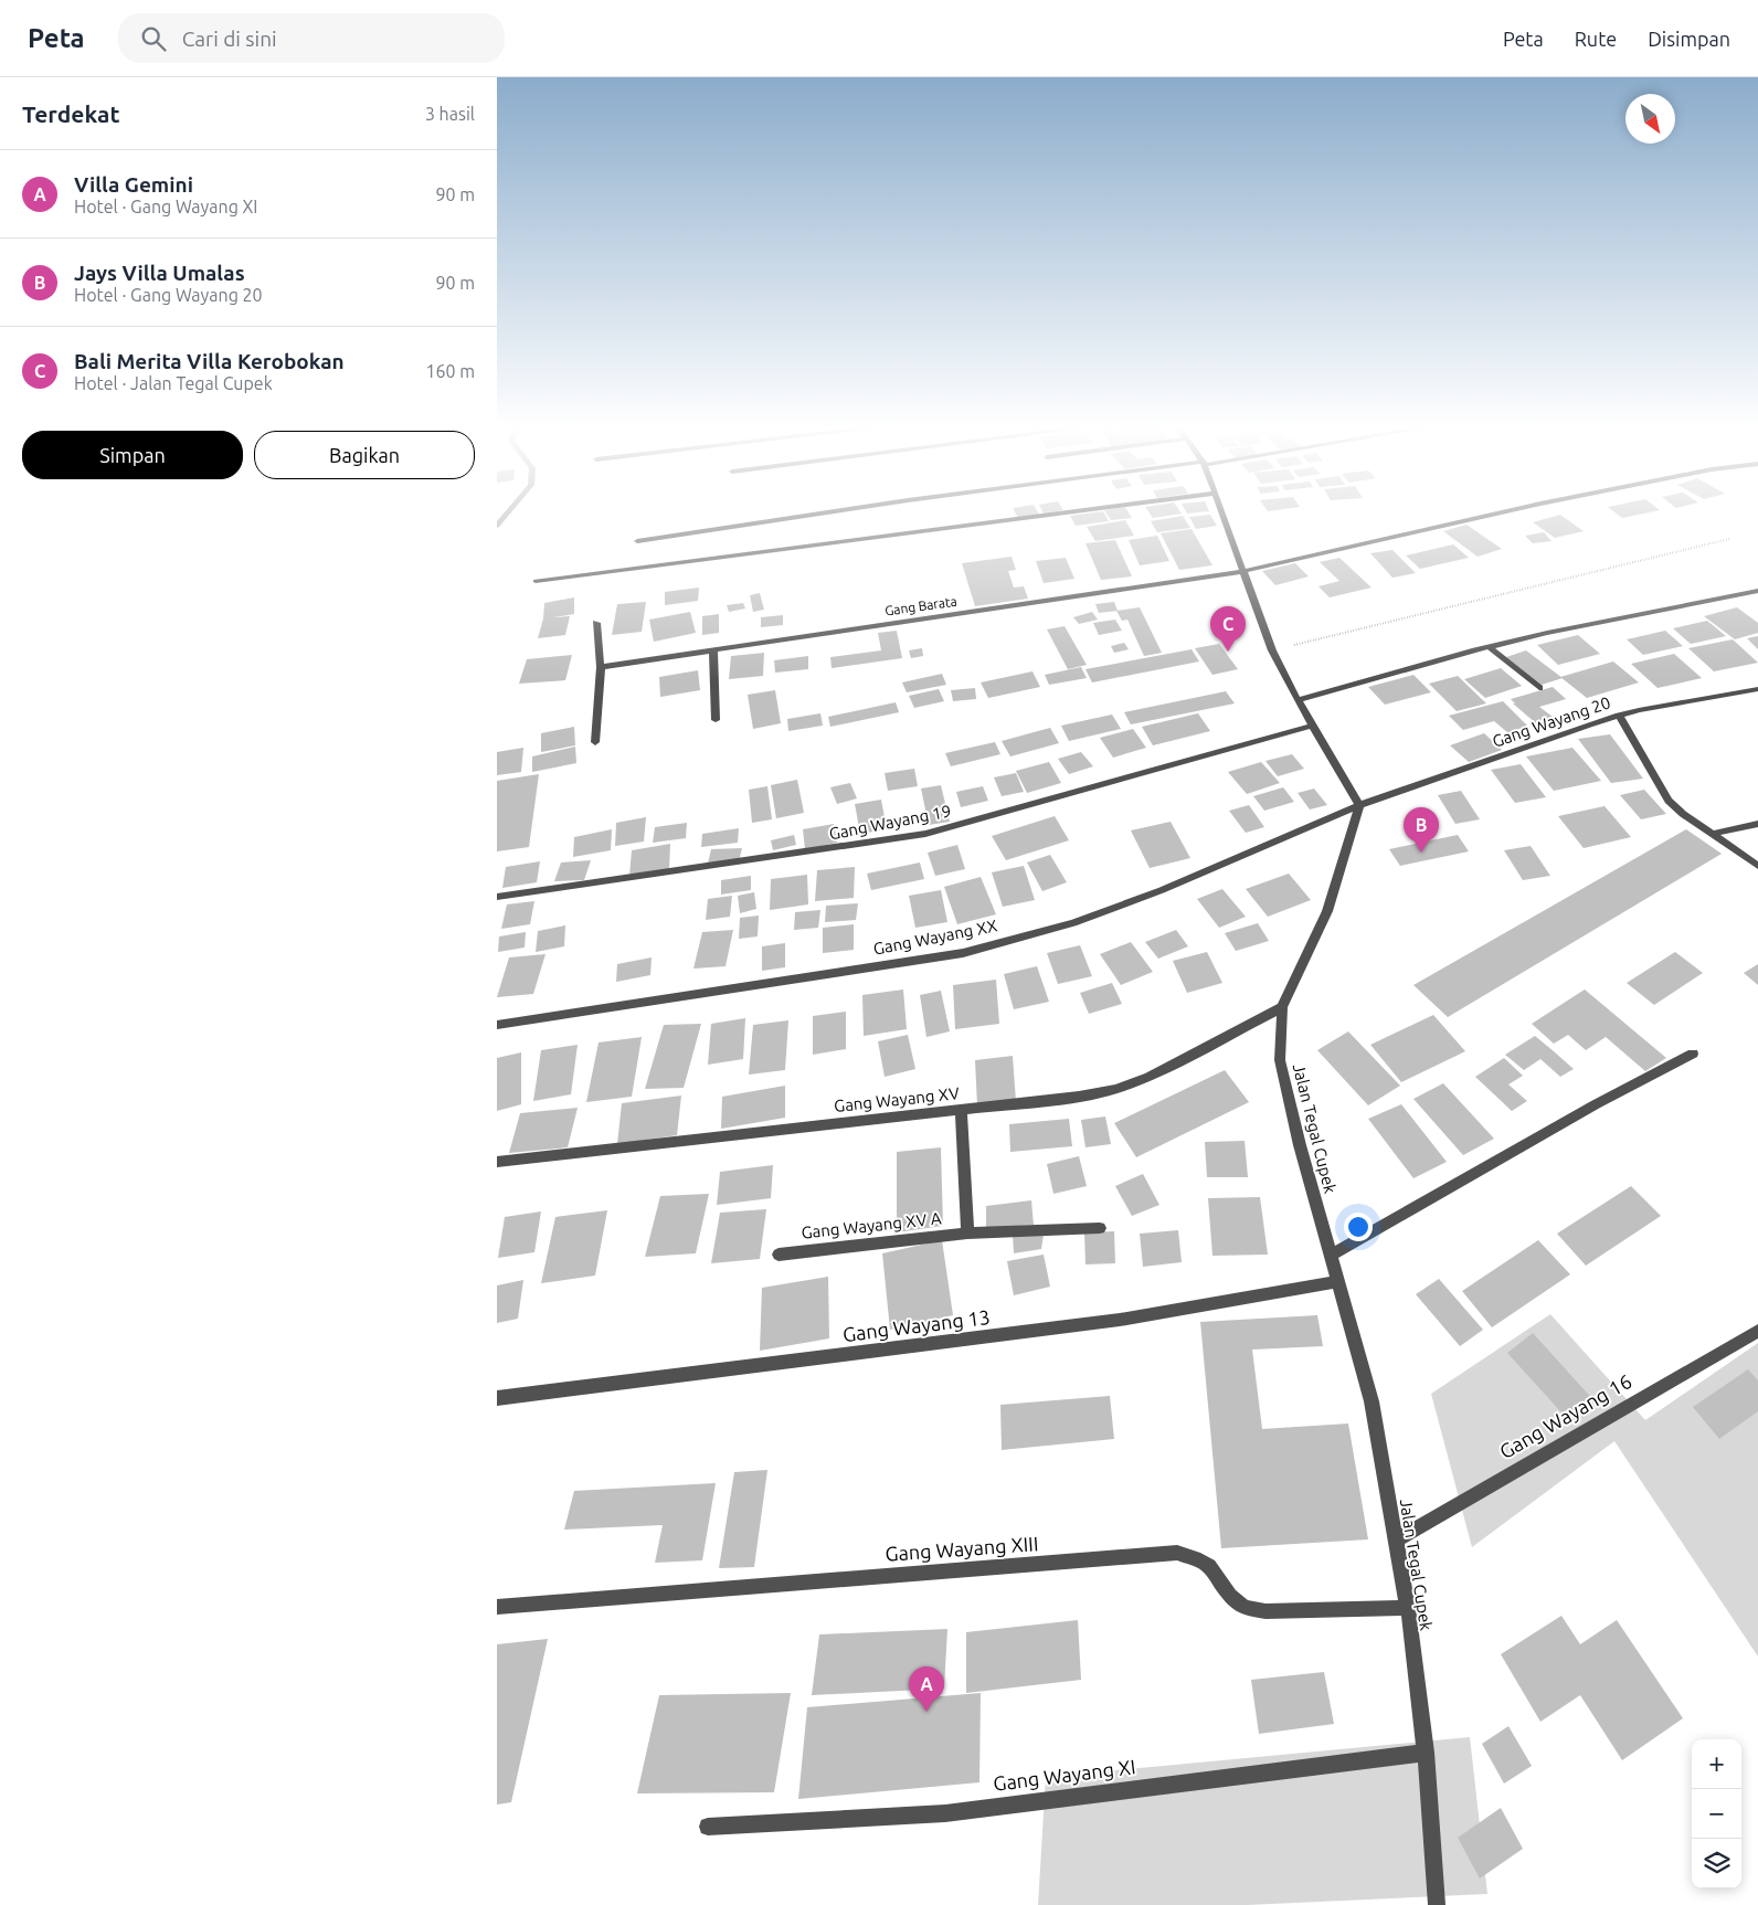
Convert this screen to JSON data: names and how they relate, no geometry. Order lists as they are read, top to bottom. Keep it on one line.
{"streets":{"street":["Gang Barata","Gang Wayang 20","Gang Wayang 19","Gang Wayang XX","Gang Wayang XV","Jalan Tegal Cupek","Gang Wayang XV A","Gang Wayang 13","Gang Wayang 16","Gang Wayang XIII","Gang Wayang XI"]},"crossings":[["Gang Wayang 20","Gang Wayang XX"],["Gang Wayang 20","Jalan Tegal Cupek"],["Gang Wayang XX","Jalan Tegal Cupek"],["Gang Wayang XV","Jalan Tegal Cupek"],["Jalan Tegal Cupek","Gang Wayang 13"],["Jalan Tegal Cupek","Gang Wayang 16"],["Jalan Tegal Cupek","Gang Wayang XIII"],["Jalan Tegal Cupek","Gang Wayang XI"]],"north":"bottom right","page":{"header":"Peta","search":"Cari di sini","nav":["Peta","Rute","Disimpan"],"heading":["Terdekat","3 hasil"],"list":[{"mark":"A","name":"Villa Gemini","note":"Hotel · Gang Wayang XI","value":"90 m"},{"mark":"B","name":"Jays Villa Umalas","note":"Hotel · Gang Wayang 20","value":"90 m"},{"mark":"C","name":"Bali Merita Villa Kerobokan","note":"Hotel · Jalan Tegal Cupek","value":"160 m"}],"buttons":["Simpan","Bagikan"],"pins":["C","B","A"],"map_buttons":["+","−"]}}
